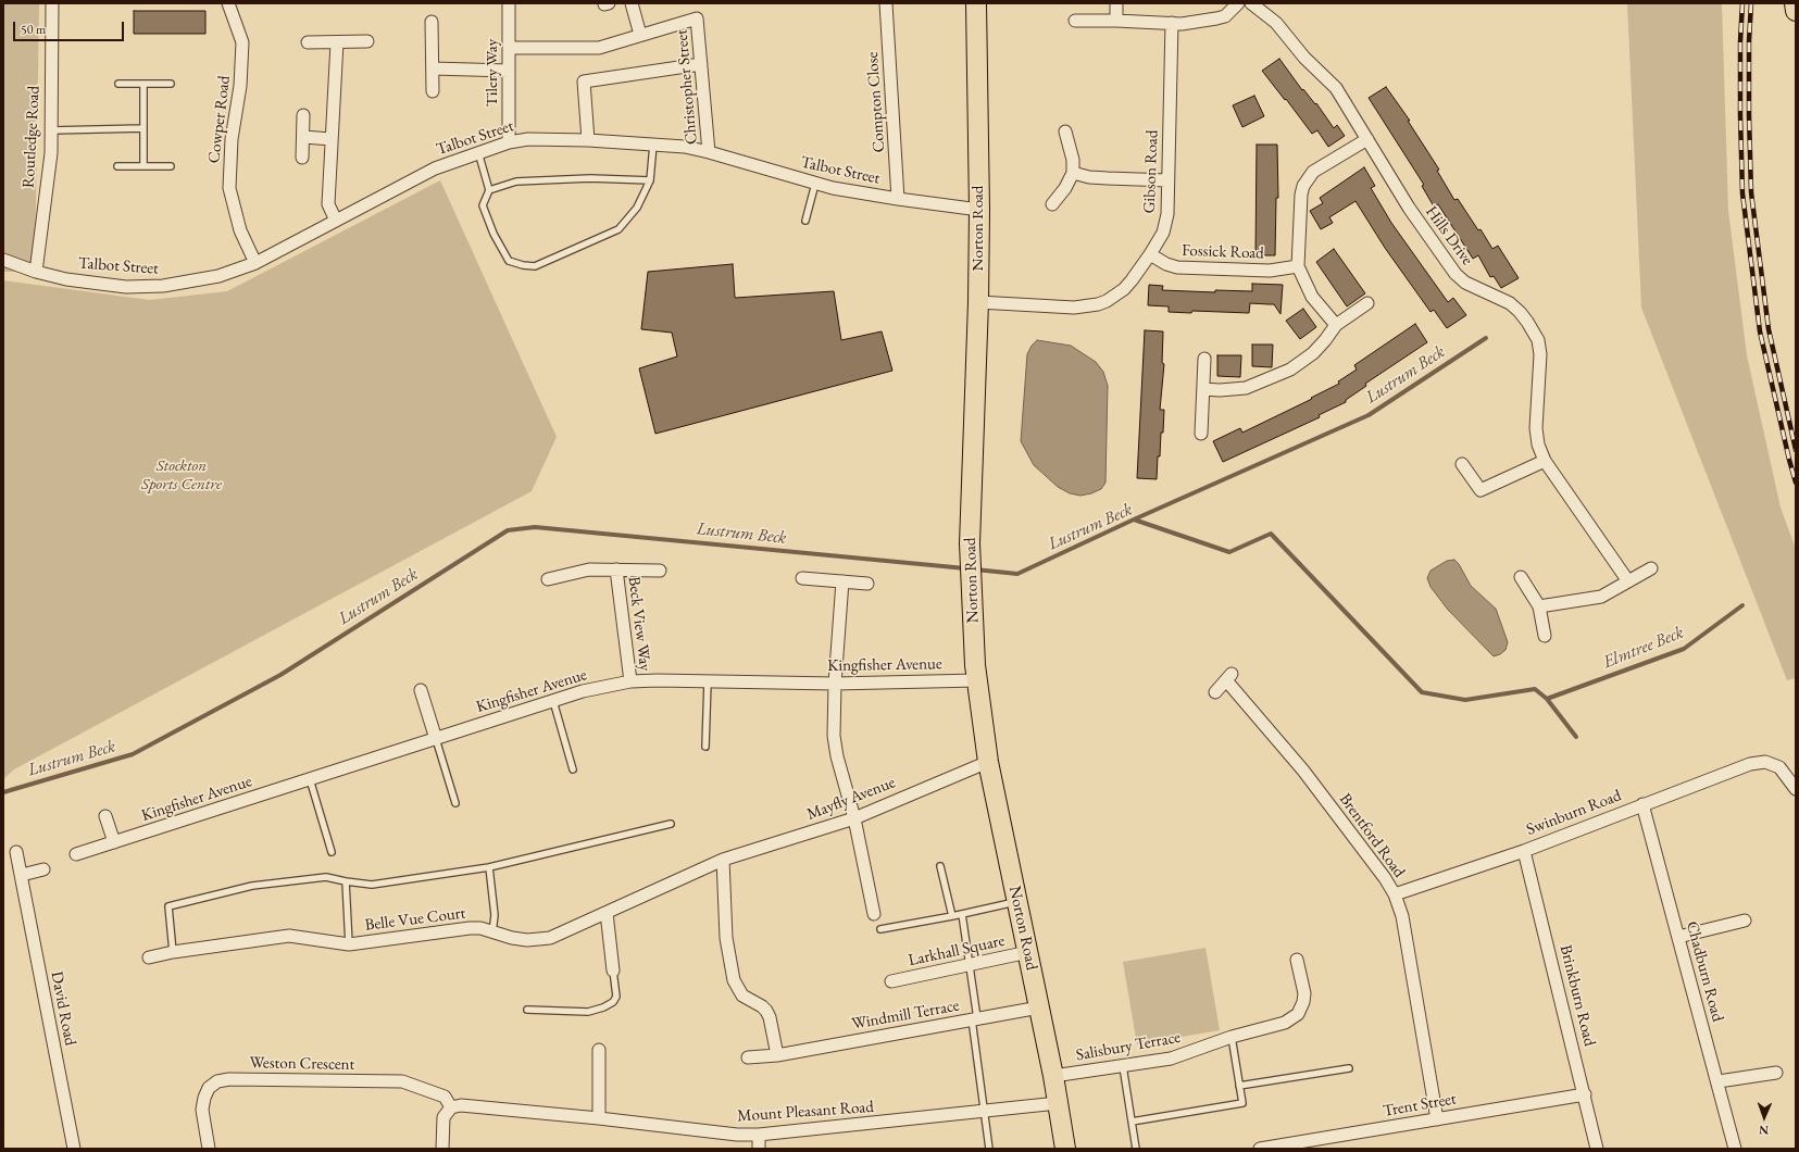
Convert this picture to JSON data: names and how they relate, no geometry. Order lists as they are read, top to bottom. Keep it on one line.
{"streets":{"main road":["Norton Road"],"street":["Tilery Way","Christopher Street","Compton Close","Cowper Road","Routledge Road","Talbot Street","Gibson Road","Hills Drive","Fossick Road","Beck View Way","Kingfisher Avenue","Mayfly Avenue","Swinburn Road","Brentford Road","Belle Vue Court","Larkhall Square","Chadburn Road","Brinkburn Road","David Road","Windmill Terrace","Salisbury Terrace","Weston Crescent","Trent Street","Mount Pleasant Road"]},"crossings":[["Tilery Way","Talbot Street"],["Christopher Street","Talbot Street"],["Compton Close","Talbot Street"],["Cowper Road","Talbot Street"],["Routledge Road","Talbot Street"],["Talbot Street","Norton Road"],["Gibson Road","Norton Road"],["Gibson Road","Fossick Road"],["Norton Road","Kingfisher Avenue"],["Norton Road","Mayfly Avenue"],["Norton Road","Larkhall Square"],["Norton Road","Windmill Terrace"],["Norton Road","Salisbury Terrace"],["Norton Road","Mount Pleasant Road"],["Beck View Way","Kingfisher Avenue"],["Mayfly Avenue","Belle Vue Court"],["Swinburn Road","Brentford Road"],["Swinburn Road","Chadburn Road"],["Swinburn Road","Brinkburn Road"],["Brentford Road","Trent Street"],["Brinkburn Road","Trent Street"],["Weston Crescent","Mount Pleasant Road"]],"water":["Lustrum Beck","Elmtree Beck"],"parks":["Stockton Sports Centre"],"scale_bar":"50 m","north":"bottom"}
